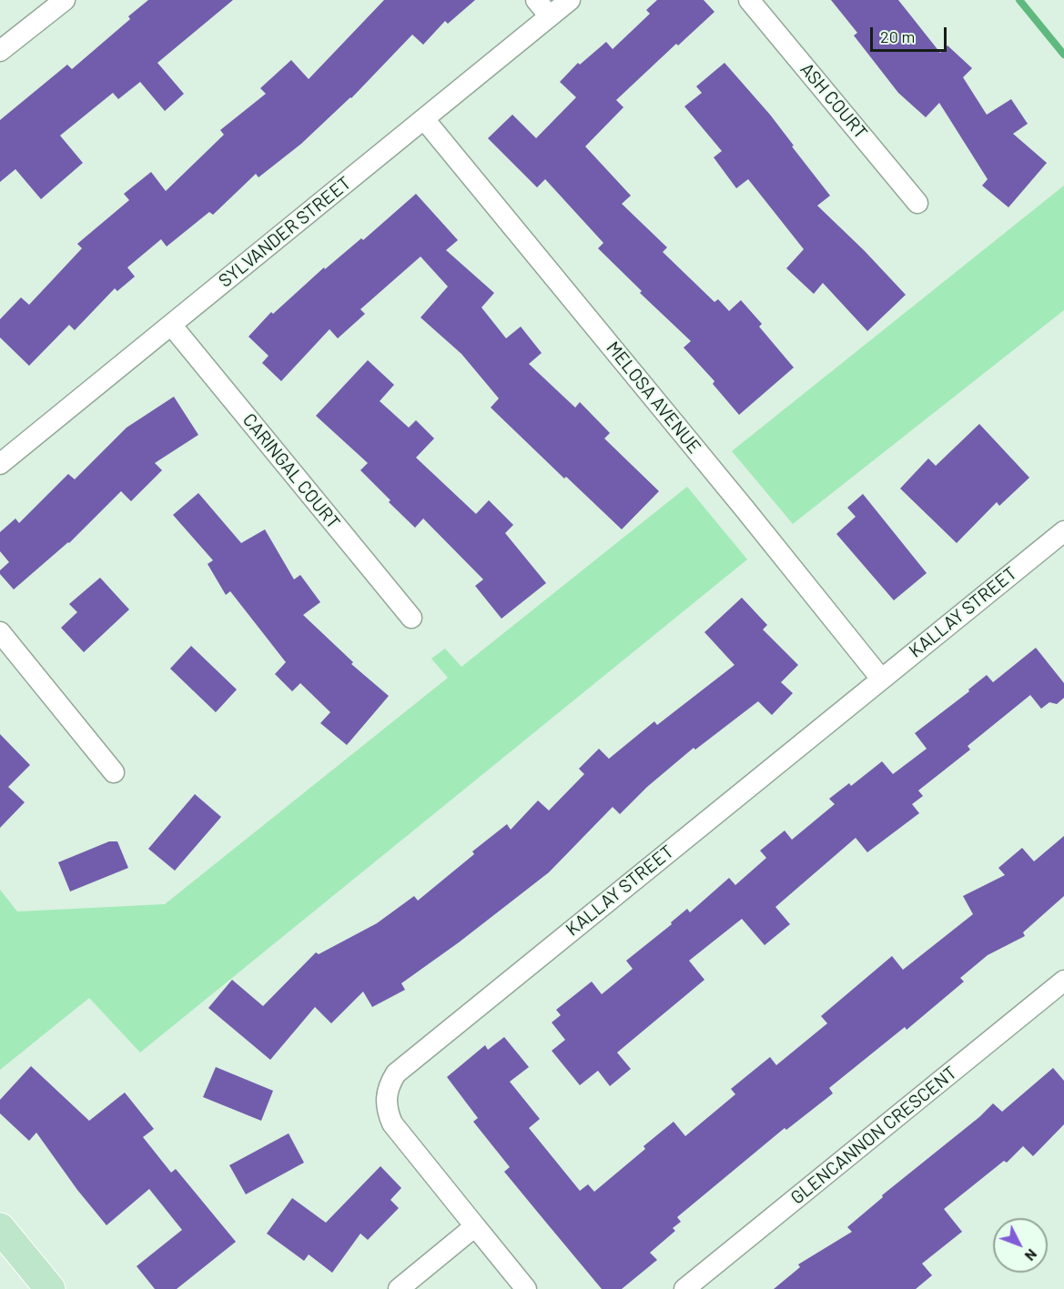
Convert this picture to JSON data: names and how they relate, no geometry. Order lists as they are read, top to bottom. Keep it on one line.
{"streets":{"street":["ASH COURT","SYLVANDER STREET","MELOSA AVENUE","CARINGAL COURT","KALLAY STREET","GLENCANNON CRESCENT"]},"crossings":[["SYLVANDER STREET","MELOSA AVENUE"],["SYLVANDER STREET","CARINGAL COURT"],["MELOSA AVENUE","KALLAY STREET"]],"scale_bar":"20 m","north":"bottom right"}
